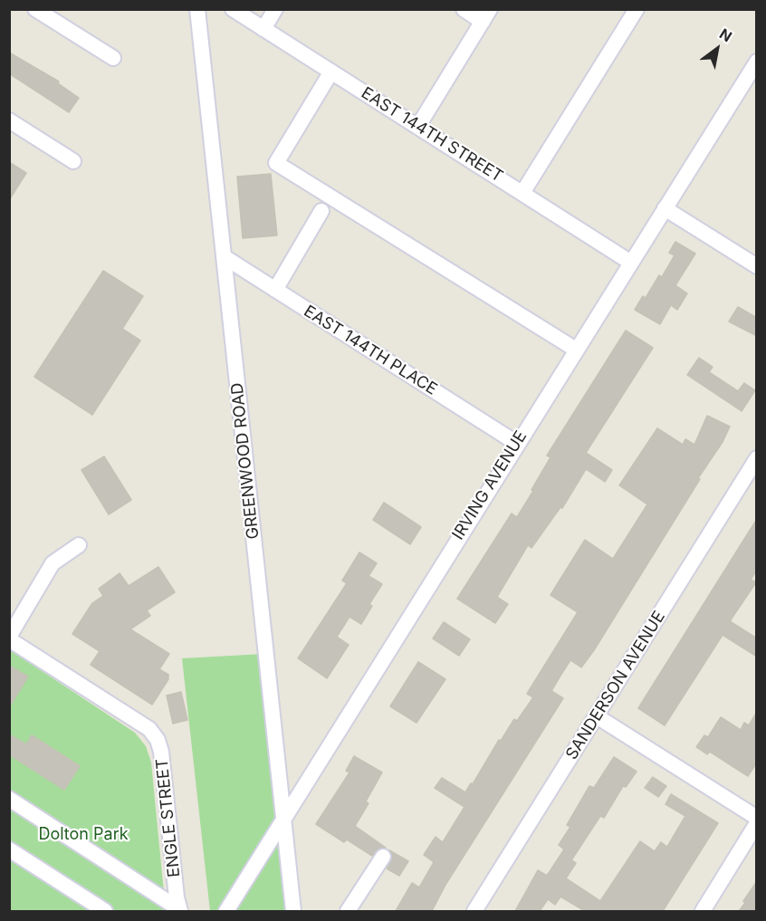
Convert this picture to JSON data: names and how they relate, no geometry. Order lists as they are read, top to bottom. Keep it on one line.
{"streets":{"street":["EAST 144TH STREET","EAST 144TH PLACE","GREENWOOD ROAD","IRVING AVENUE","SANDERSON AVENUE","ENGLE STREET"]},"crossings":[["EAST 144TH STREET","IRVING AVENUE"],["EAST 144TH PLACE","GREENWOOD ROAD"],["EAST 144TH PLACE","IRVING AVENUE"],["GREENWOOD ROAD","IRVING AVENUE"]],"parks":["Dolton Park"],"north":"top right"}
